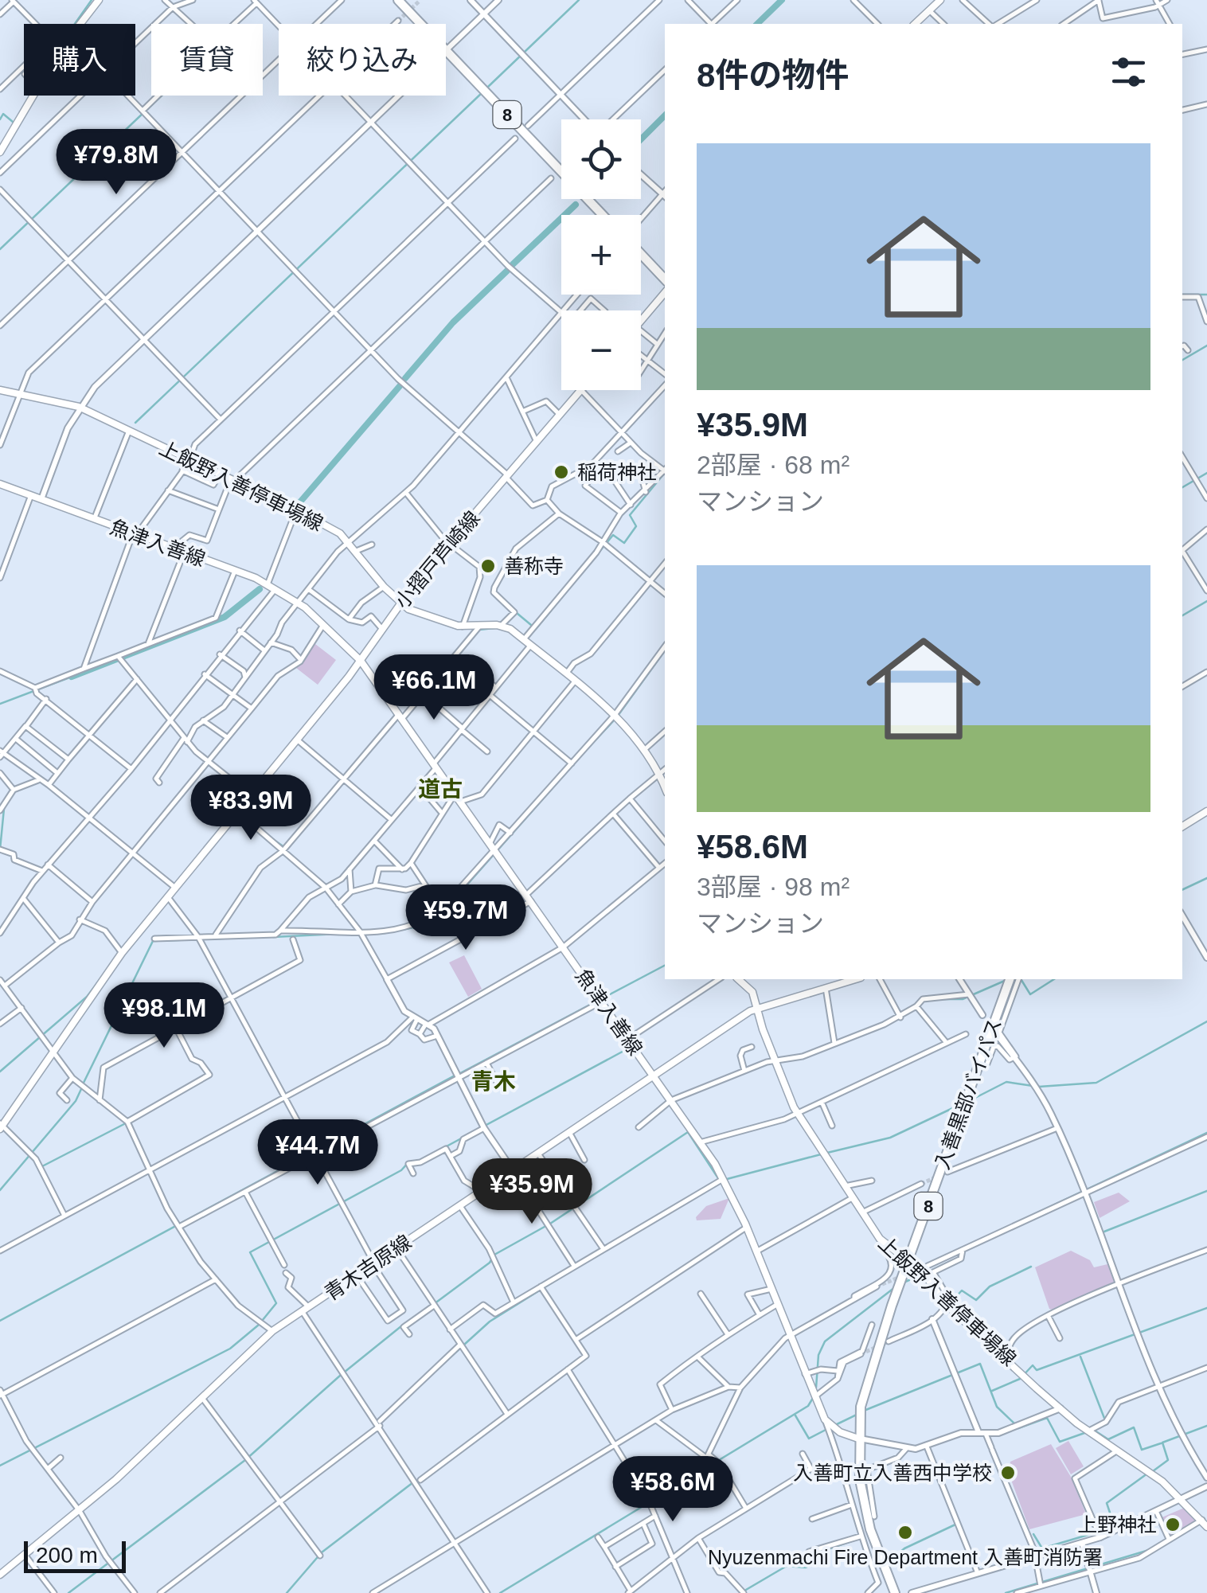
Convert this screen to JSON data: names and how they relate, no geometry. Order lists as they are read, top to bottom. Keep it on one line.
{"streets":{"highway":["8","入善黒部バイパス"],"main road":["上飯野入善停車場線","魚津入善線","小摺戸芦崎線","青木吉原線"]},"crossings":[["8","入善黒部バイパス"],["上飯野入善停車場線","小摺戸芦崎線"],["上飯野入善停車場線","入善黒部バイパス"],["上飯野入善停車場線","青木吉原線"],["魚津入善線","小摺戸芦崎線"],["魚津入善線","青木吉原線"]],"districts":["道古","青木"],"places":["稲荷神社","善称寺","入善町立入善西中学校","上野神社","Nyuzenmachi Fire Department 入善町消防署"],"scale_bar":"200 m","page":{"chip":["購入","賃貸","絞り込み"],"heading":"8件の物件","map_buttons":["+","−"],"list":[{"name":"¥35.9M","note":"2部屋 · 68 m² · マンション"},{"name":"¥58.6M","note":"3部屋 · 98 m² · マンション"}],"price":["¥79.8M","¥66.1M","¥83.9M","¥59.7M","¥98.1M","¥44.7M","¥35.9M","¥58.6M"],"scale":"200 m"}}
